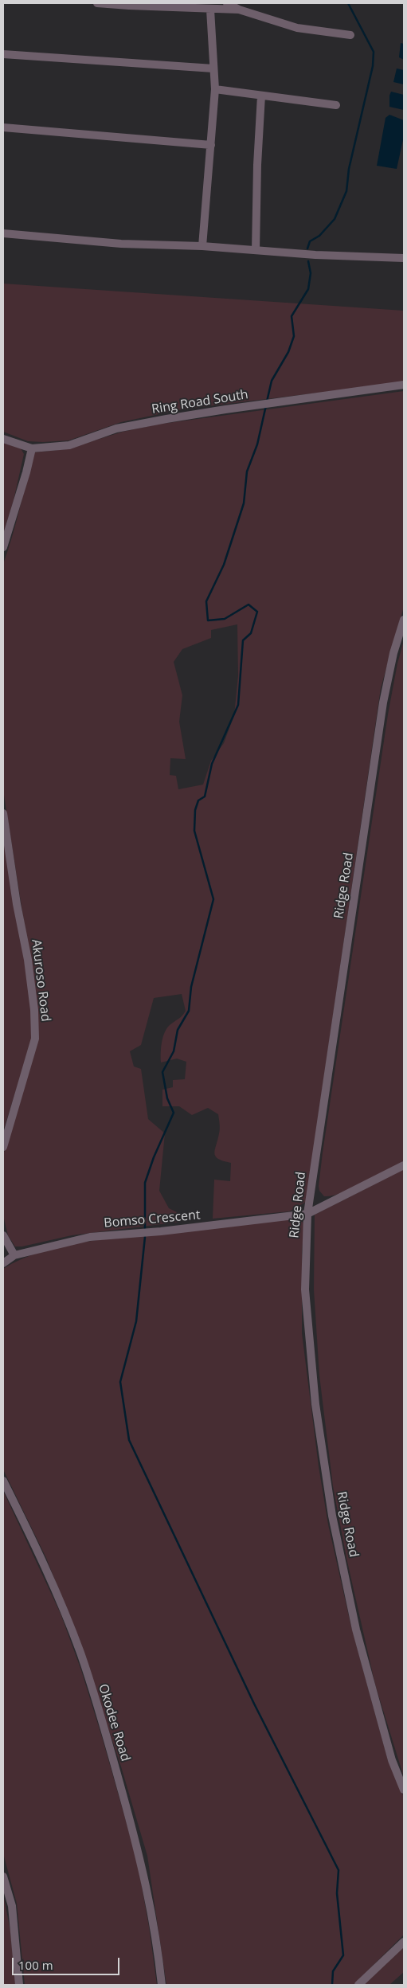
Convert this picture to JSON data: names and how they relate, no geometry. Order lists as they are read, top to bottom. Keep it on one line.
{"streets":{"street":["Ring Road South","Ridge Road","Akuroso Road","Bomso Crescent","Okodee Road"]},"crossings":[["Ridge Road","Bomso Crescent"]],"scale_bar":"100 m"}
